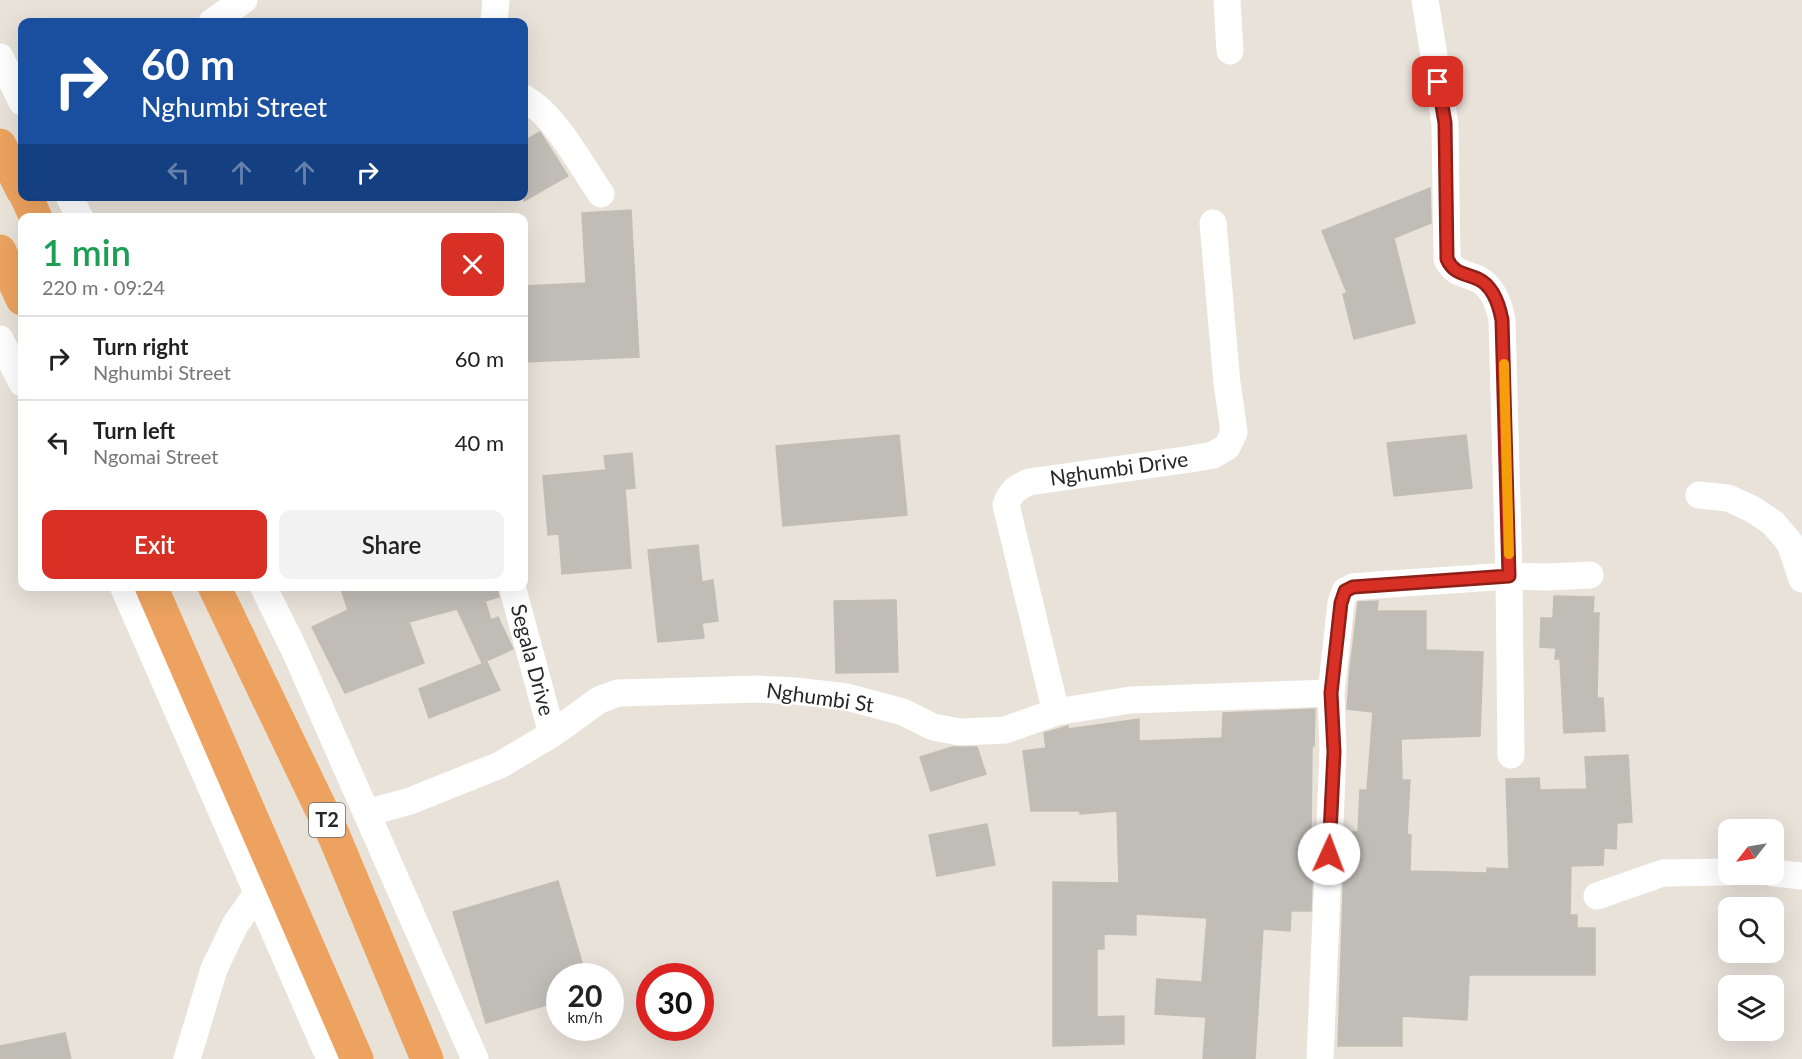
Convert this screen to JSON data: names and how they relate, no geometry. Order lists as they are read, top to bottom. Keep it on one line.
{"streets":{"highway":["T2"],"street":["Nghumbi Drive","Segala Drive","Nghumbi St"]},"crossings":[["Nghumbi Drive","Nghumbi St"],["Segala Drive","Nghumbi St"]],"north":"bottom left","page":{"turn":["60 m","Nghumbi Street"],"heading":["1 min","220 m · 09:24"],"list":[{"name":"Turn right","note":"Nghumbi Street","value":"60 m"},{"name":"Turn left","note":"Ngomai Street","value":"40 m"}],"buttons":["Exit","Share"],"speed":"20 km/h","limit":"30"}}
